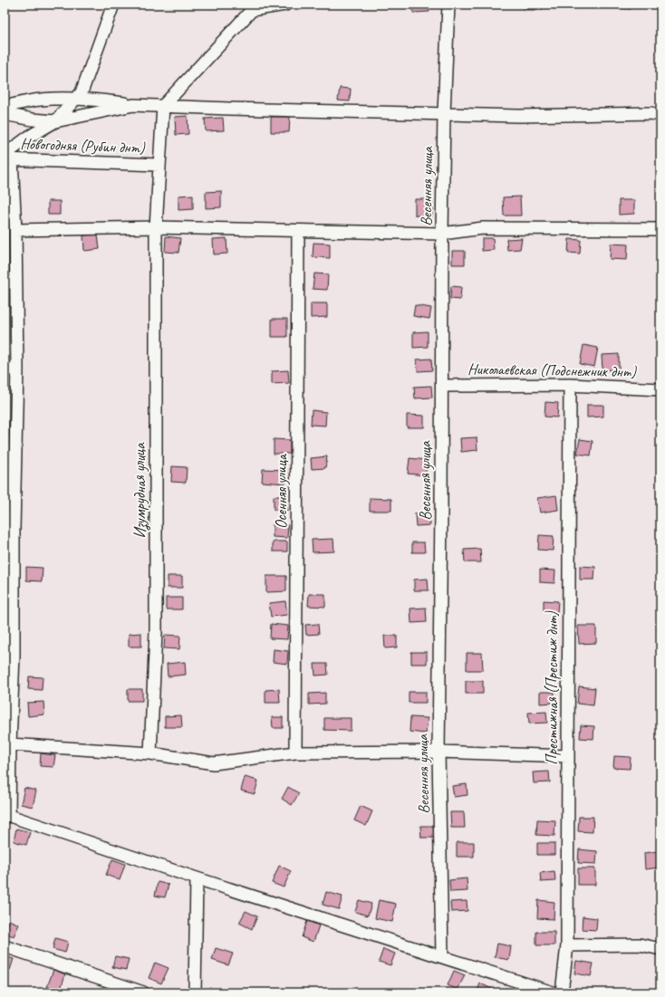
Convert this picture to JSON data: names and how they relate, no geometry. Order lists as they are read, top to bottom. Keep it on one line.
{"streets":{"street":["Новогодняя (Рубин днт)","Весенняя улица","Николаевская (Подснежник днт)","Изумрудная улица","Осенняя улица","Престижная (Престиж днт)"]},"crossings":[["Новогодняя (Рубин днт)","Изумрудная улица"],["Весенняя улица","Николаевская (Подснежник днт)"],["Николаевская (Подснежник днт)","Престижная (Престиж днт)"]]}
